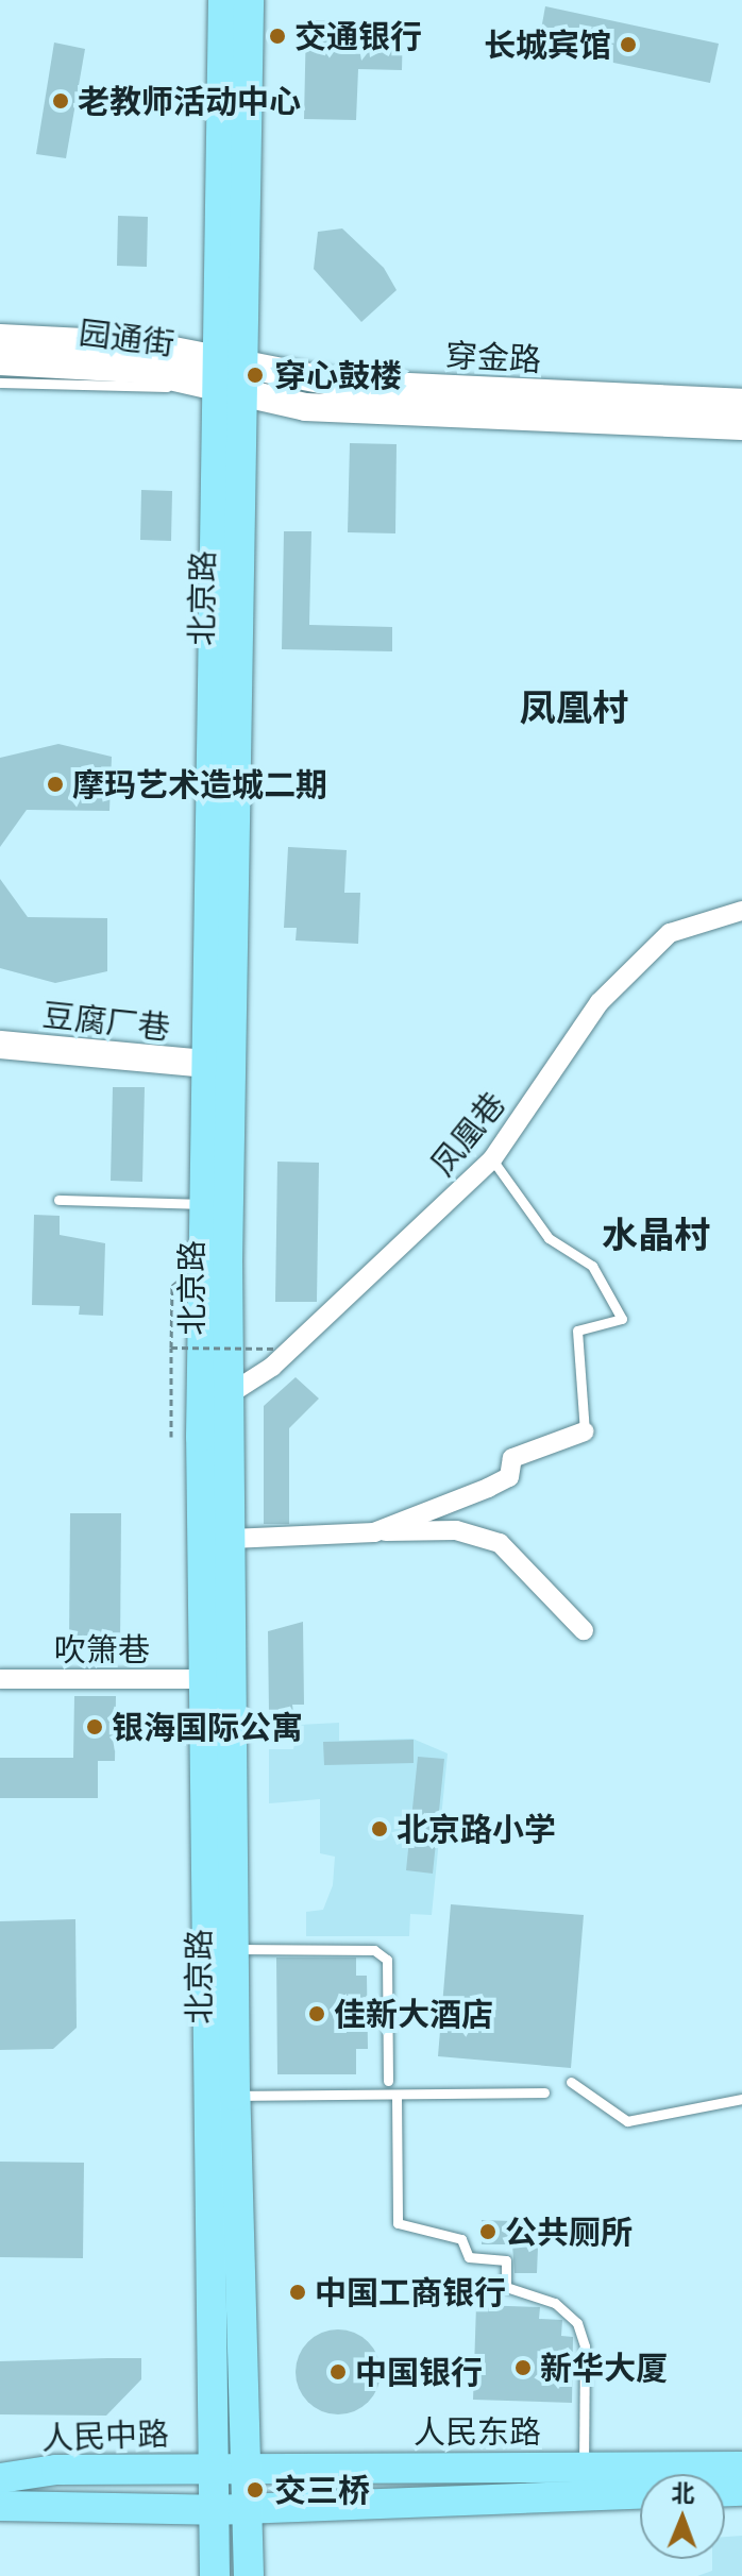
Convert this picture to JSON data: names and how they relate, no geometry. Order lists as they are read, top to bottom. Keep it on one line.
{"streets":{"main road":["园通街","穿金路","北京路","豆腐厂巷","人民东路","人民中路"],"street":["凤凰巷","吹箫巷"]},"crossings":[["园通街","穿金路"],["园通街","北京路"],["穿金路","北京路"],["北京路","豆腐厂巷"],["北京路","凤凰巷"],["北京路","吹箫巷"],["北京路","人民东路"],["北京路","人民中路"],["人民东路","人民中路"]],"districts":["凤凰村","水晶村"],"places":["交通银行","长城宾馆","老教师活动中心","穿心鼓楼","摩玛艺术造城二期","银海国际公寓","北京路小学","佳新大酒店","公共厕所","中国工商银行","新华大厦","中国银行","交三桥"],"north":"top"}
